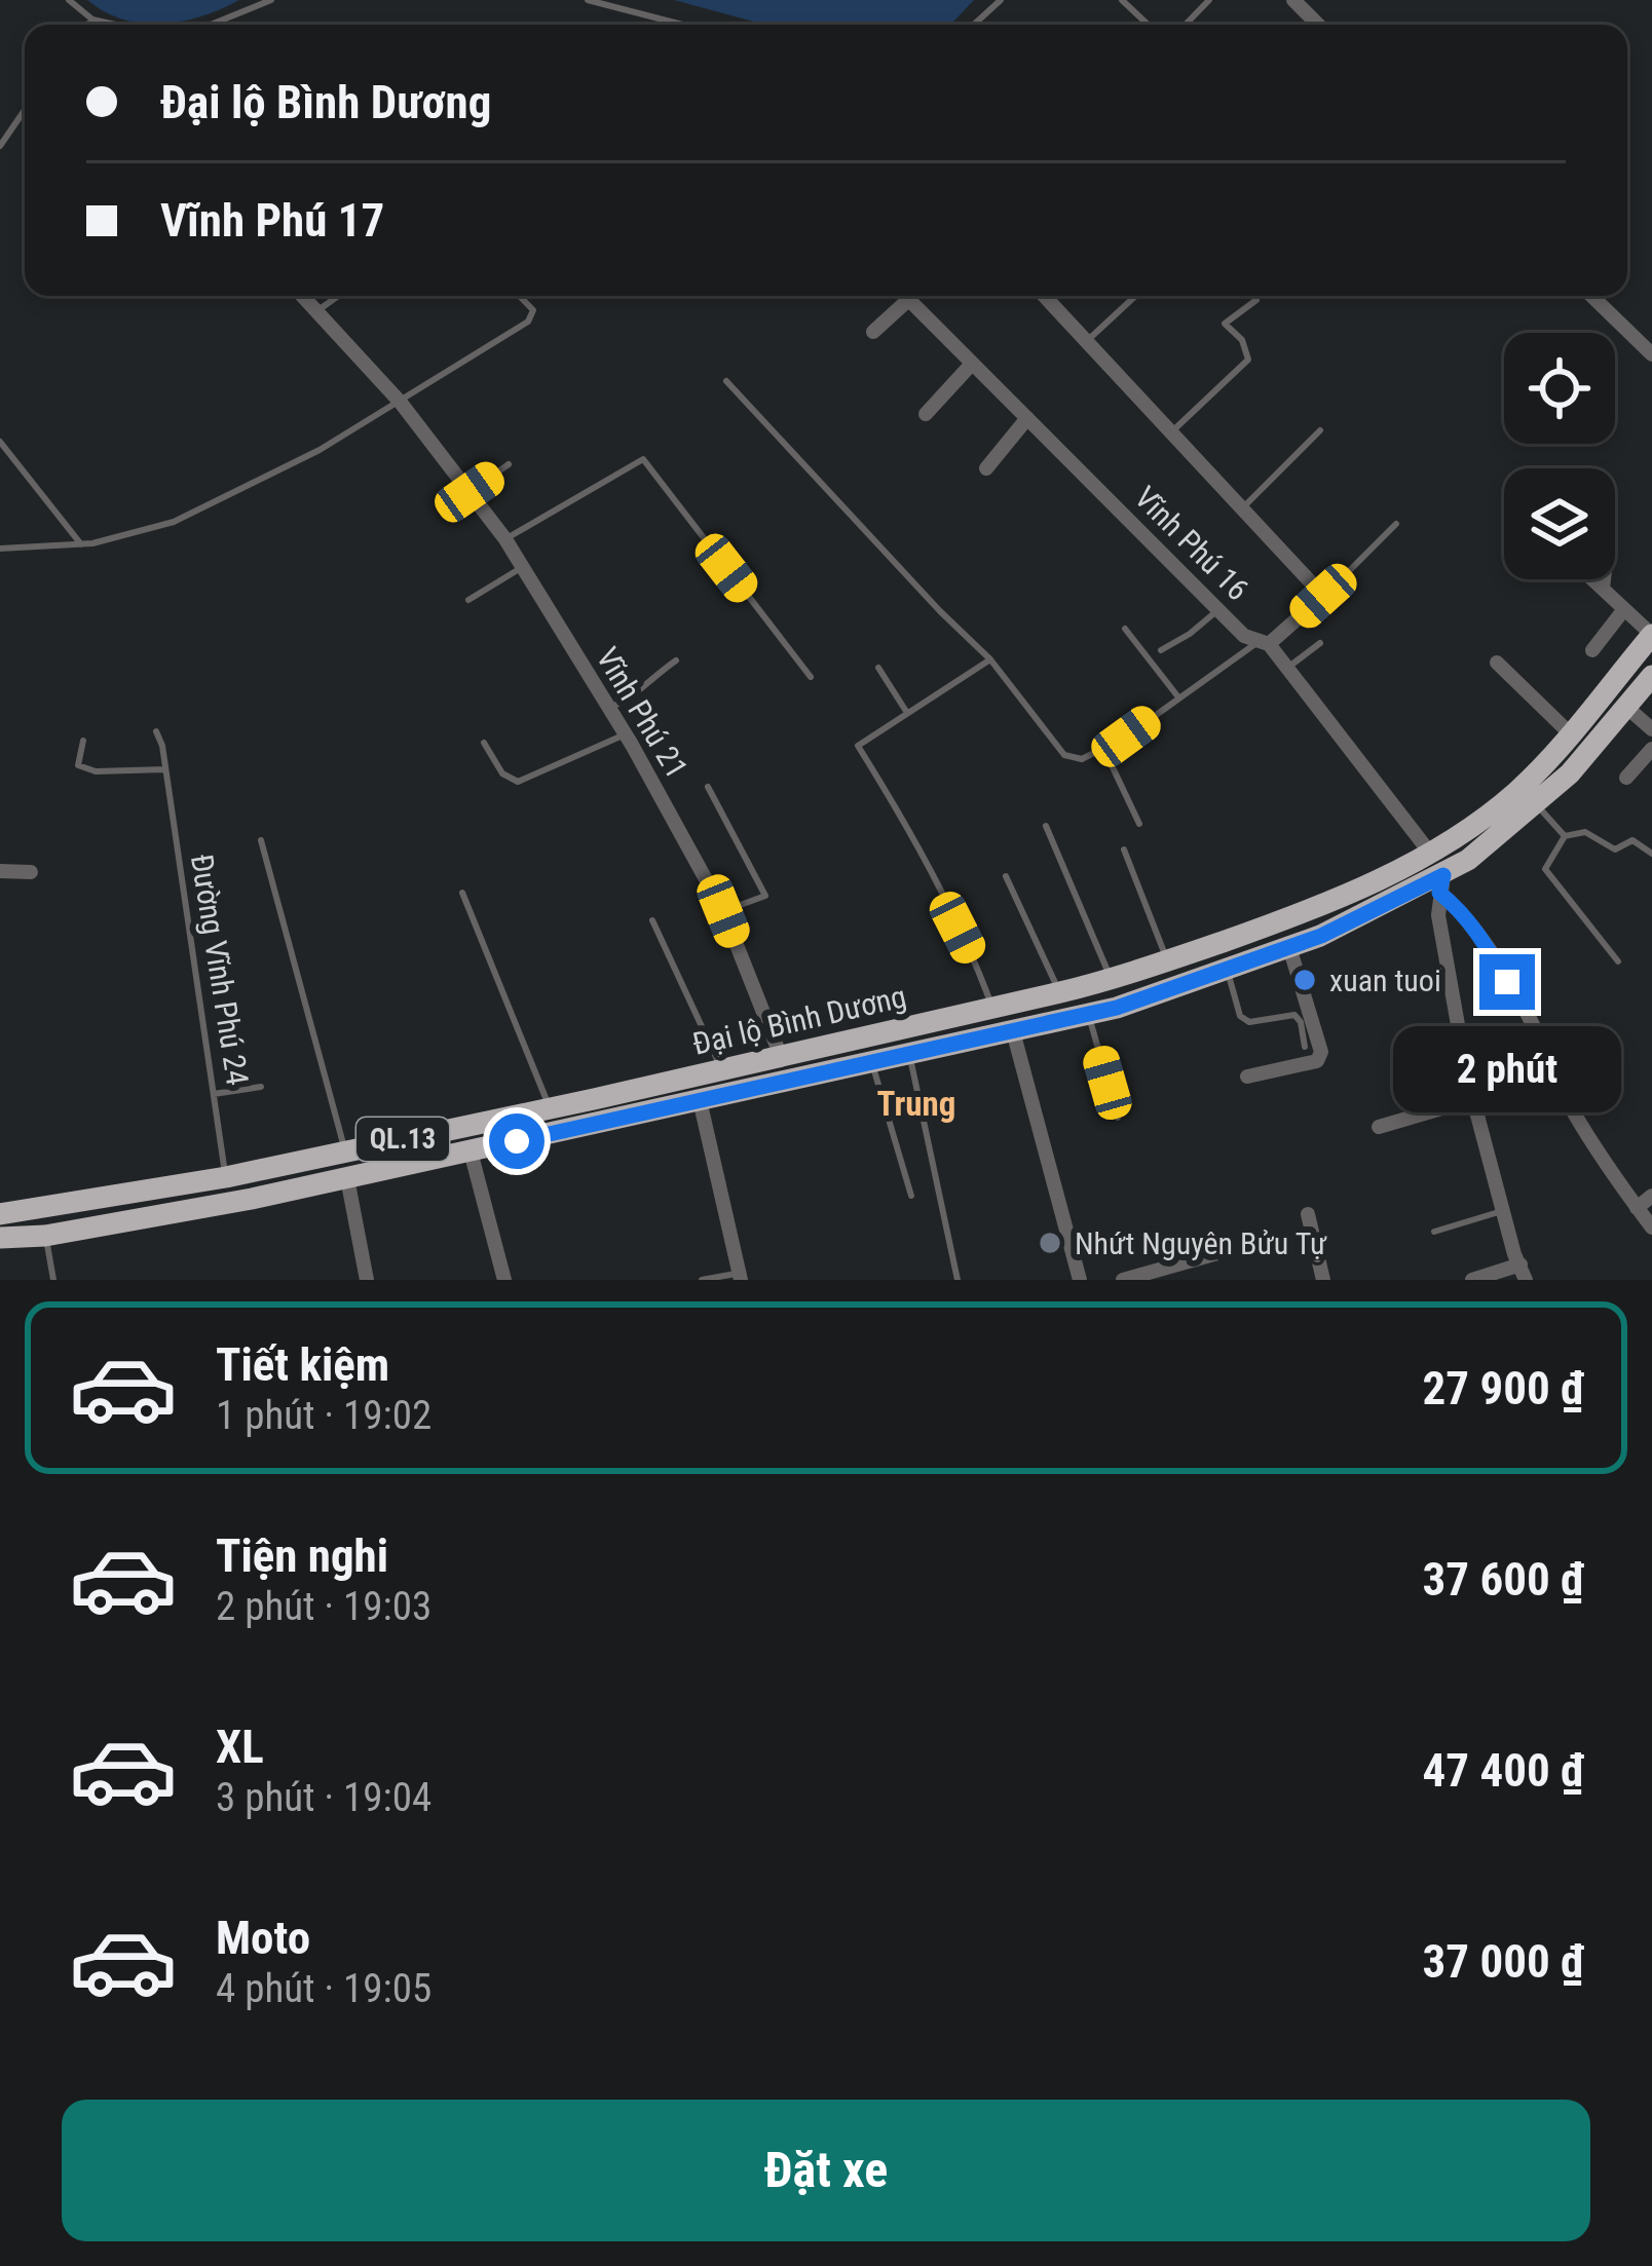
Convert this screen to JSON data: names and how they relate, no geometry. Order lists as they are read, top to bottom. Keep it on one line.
{"streets":{"highway":["Đại lộ Bình Dương","QL.13"],"street":["Vĩnh Phú 16","Vĩnh Phú 21"],"lane":["Đường Vĩnh Phú 24"]},"crossings":[["Vĩnh Phú 16","Đại lộ Bình Dương"],["Vĩnh Phú 21","Đại lộ Bình Dương"],["Đường Vĩnh Phú 24","Đại lộ Bình Dương"]],"districts":["Trung"],"places":["xuan tuoi","Nhứt Nguyên Bửu Tự"],"page":{"banner":["Đại lộ Bình Dương","Vĩnh Phú 17"],"bubble":"2 phút","list":[{"name":"Tiết kiệm","note":"1 phút · 19:02","value":"27 900 ₫"},{"name":"Tiện nghi","note":"2 phút · 19:03","value":"37 600 ₫"},{"name":"XL","note":"3 phút · 19:04","value":"47 400 ₫"},{"name":"Moto","note":"4 phút · 19:05","value":"37 000 ₫"}],"buttons":"Đặt xe"}}
